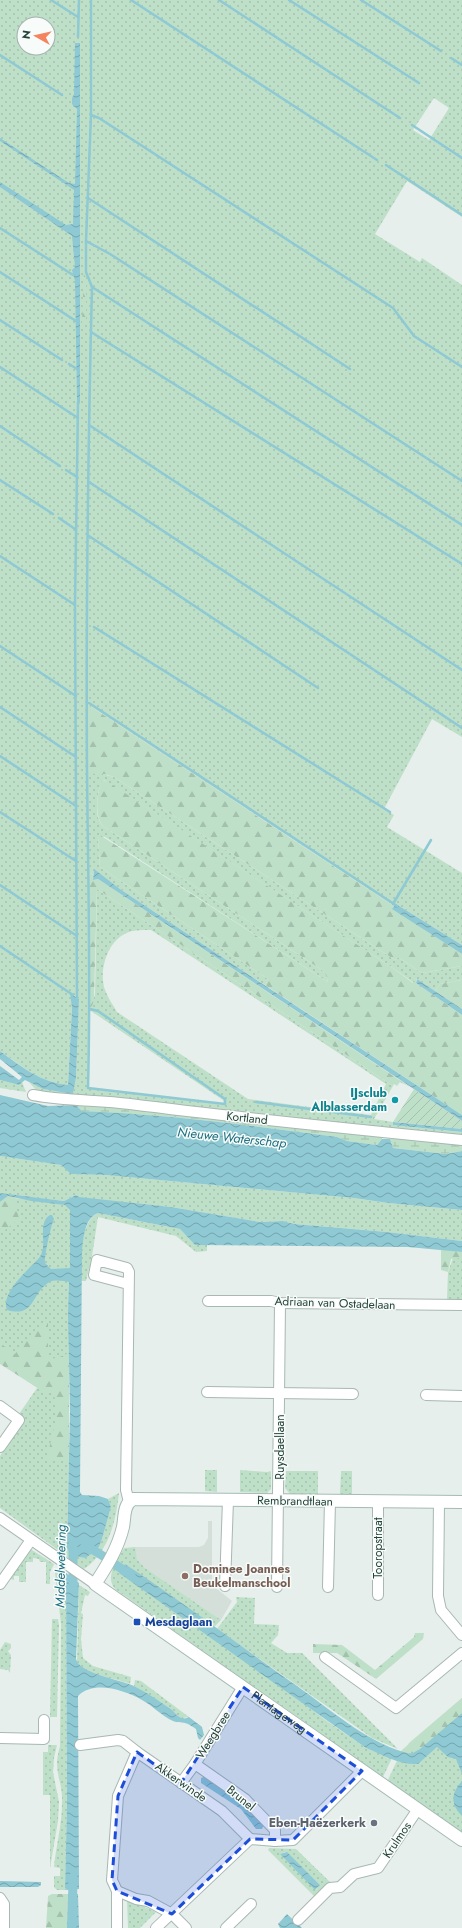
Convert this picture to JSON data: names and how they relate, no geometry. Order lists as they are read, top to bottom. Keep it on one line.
{"streets":{"street":["Kortland","Adriaan van Ostadelaan","Ruysdaellaan","Rembrandtlaan","Tooropstraat","Plantageweg","Weegbree","Akkerwinde","Brunel","Krulmos"]},"crossings":[["Adriaan van Ostadelaan","Ruysdaellaan"],["Ruysdaellaan","Rembrandtlaan"],["Rembrandtlaan","Tooropstraat"],["Plantageweg","Weegbree"],["Plantageweg","Krulmos"],["Weegbree","Akkerwinde"],["Weegbree","Brunel"]],"water":["Nieuwe Waterschap","Middelwetering"],"places":{"other":["IJsclub Alblasserdam","Dominee Joannes Beukelmanschool","Eben-Haëzerkerk"],"transit":["Mesdaglaan"]},"north":"left"}
